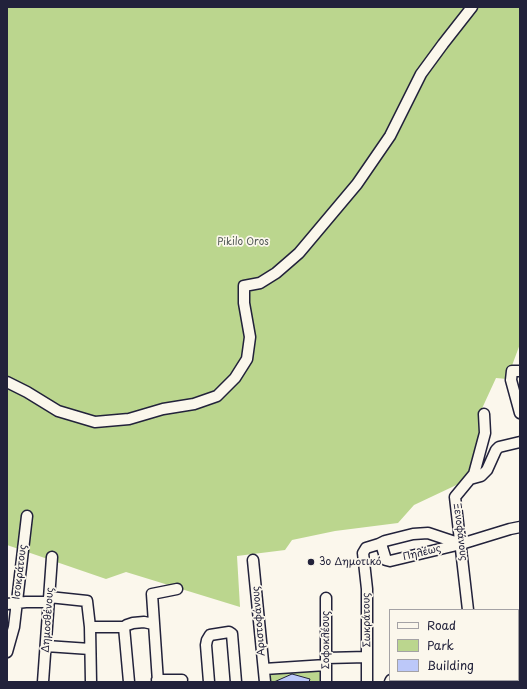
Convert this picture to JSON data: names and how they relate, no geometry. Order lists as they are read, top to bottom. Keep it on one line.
{"streets":{"street":["Ξενοφάνους","Πηλέως","Ισοκράτους","Δημοσθένους","Σωκράτους","Αριστοφάνους","Σοφοκλέους"]},"crossings":[["Ξενοφάνους","Πηλέως"],["Πηλέως","Σωκράτους"]],"parks":["Pikilo Oros"],"places":["3ο Δημοτικό"],"legend":["Road","Park","Building"]}
